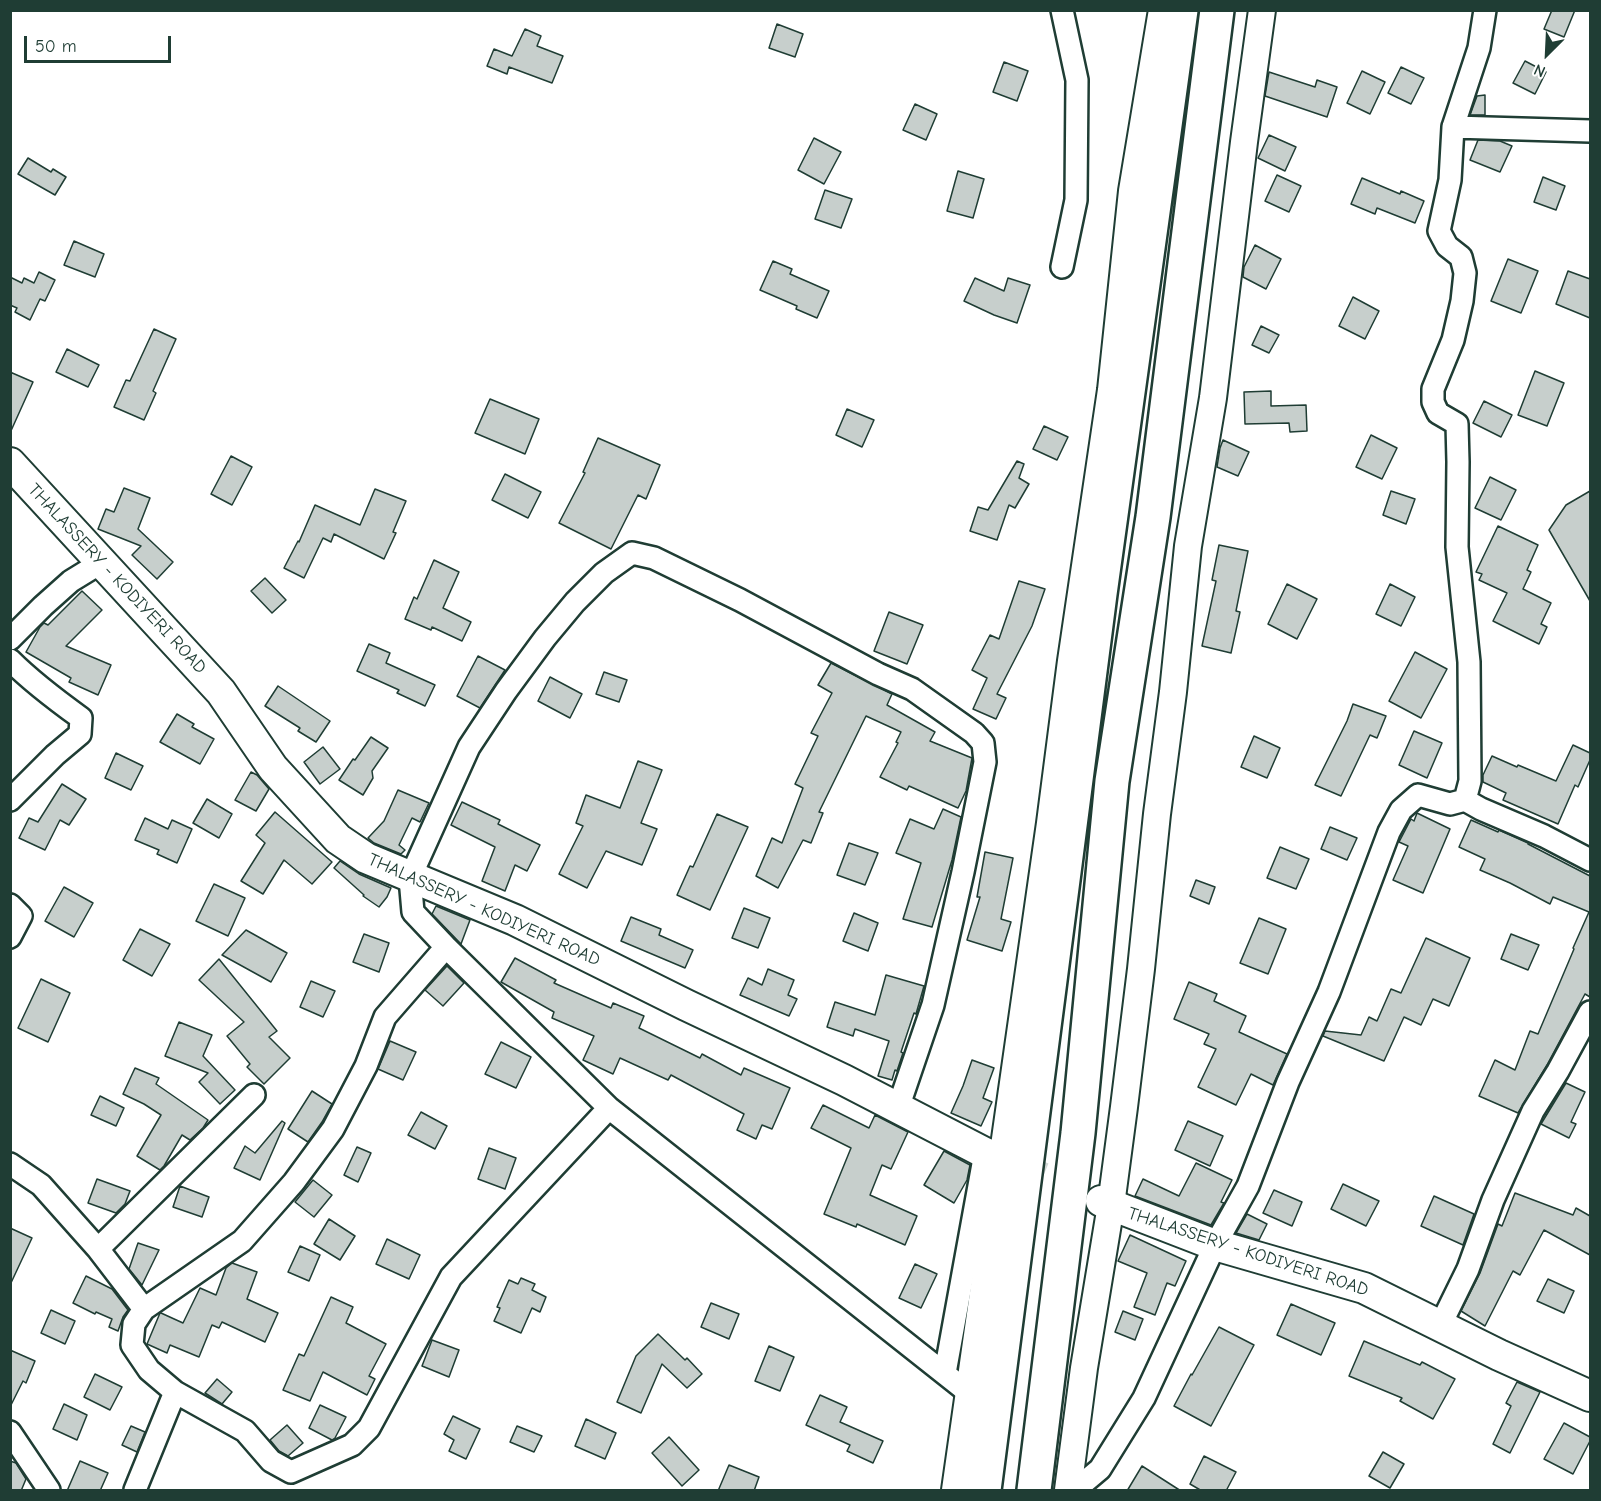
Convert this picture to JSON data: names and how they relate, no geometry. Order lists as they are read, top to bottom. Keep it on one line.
{"streets":{"main road":["THALASSERY - KODIYERI ROAD"]},"scale_bar":"50 m","north":"bottom left"}
